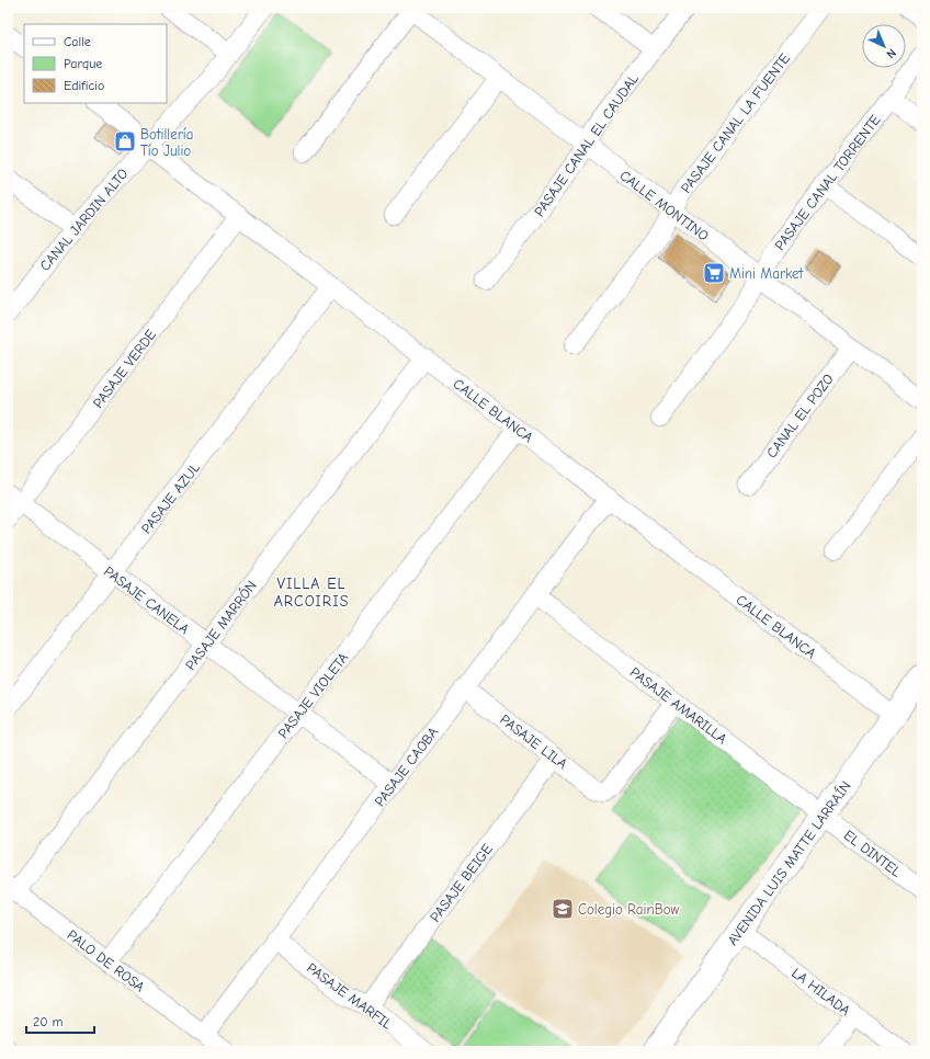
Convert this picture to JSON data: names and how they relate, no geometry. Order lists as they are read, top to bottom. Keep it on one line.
{"streets":{"street":["PASAJE CANAL LA FUENTE","PASAJE CANAL EL CAUDAL","PASAJE CANAL TORRENTE","CALLE MONTINO","CANAL JARDIN ALTO","PASAJE VERDE","CALLE BLANCA","CANAL EL POZO","PASAJE AZUL","PASAJE CANELA","PASAJE MARRÓN","PASAJE VIOLETA","PASAJE AMARILLA","PASAJE LILA","PASAJE CAOBA","EL DINTEL","AVENIDA LUIS MATTE LARRAÍN","PASAJE BEIGE","PALO DE ROSA","LA HILADA","PASAJE MARFIL"]},"crossings":[["PASAJE CANAL LA FUENTE","CALLE MONTINO"],["PASAJE CANAL EL CAUDAL","CALLE MONTINO"],["PASAJE CANAL TORRENTE","CALLE MONTINO"],["CALLE MONTINO","CANAL EL POZO"],["CANAL JARDIN ALTO","CALLE BLANCA"],["PASAJE VERDE","CALLE BLANCA"],["PASAJE VERDE","PASAJE CANELA"],["CALLE BLANCA","PASAJE AZUL"],["CALLE BLANCA","PASAJE MARRÓN"],["CALLE BLANCA","PASAJE VIOLETA"],["CALLE BLANCA","PASAJE CAOBA"],["CALLE BLANCA","AVENIDA LUIS MATTE LARRAÍN"],["PASAJE AZUL","PASAJE CANELA"],["PASAJE CANELA","PASAJE MARRÓN"],["PASAJE CANELA","PASAJE VIOLETA"],["PASAJE CANELA","PASAJE CAOBA"],["PASAJE MARRÓN","PALO DE ROSA"],["PASAJE VIOLETA","PALO DE ROSA"],["PASAJE AMARILLA","PASAJE LILA"],["PASAJE AMARILLA","PASAJE CAOBA"],["PASAJE AMARILLA","EL DINTEL"],["PASAJE AMARILLA","AVENIDA LUIS MATTE LARRAÍN"],["PASAJE LILA","PASAJE CAOBA"],["PASAJE LILA","PASAJE BEIGE"],["PASAJE CAOBA","PALO DE ROSA"],["PASAJE CAOBA","PASAJE MARFIL"],["EL DINTEL","AVENIDA LUIS MATTE LARRAÍN"],["AVENIDA LUIS MATTE LARRAÍN","LA HILADA"],["PASAJE BEIGE","PASAJE MARFIL"]],"districts":["VILLA EL ARCOIRIS"],"places":{"shop":["Botillería Tío Julio"],"supermarket":["Mini Market"],"school or university":["Colegio RainBow"]},"legend":["Calle","Parque","Edificio"],"scale_bar":"20 m","north":"bottom right"}
